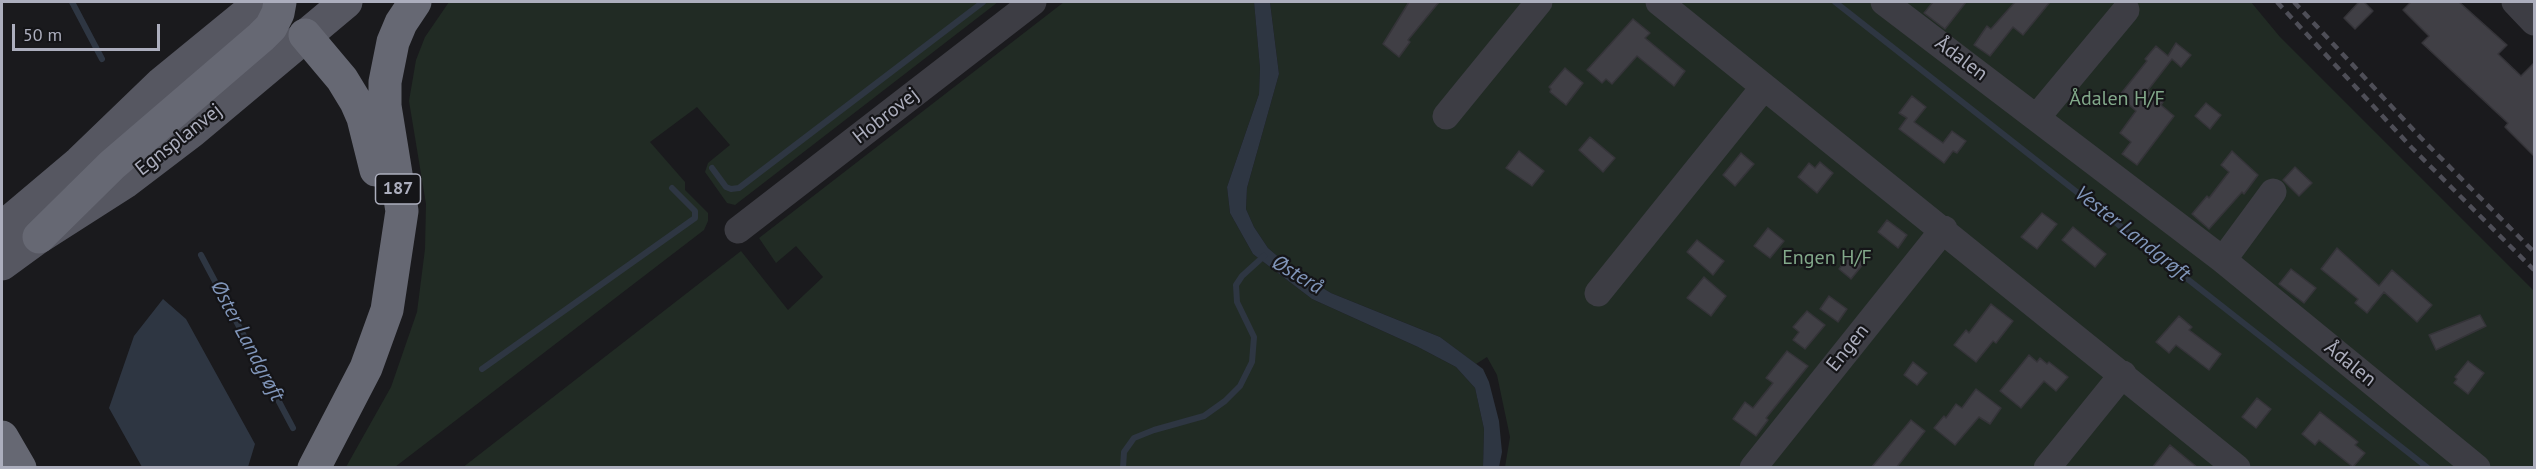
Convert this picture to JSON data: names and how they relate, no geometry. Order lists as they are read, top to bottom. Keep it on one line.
{"streets":{"highway":["187"],"main road":["Egnsplanvej"],"street":["Ådalen","Hobrovej","Engen"]},"water":["Vester Landgrøft","Østerå","Øster Landgrøft"],"parks":["Ådalen H/F","Engen H/F"],"scale_bar":"50 m"}
